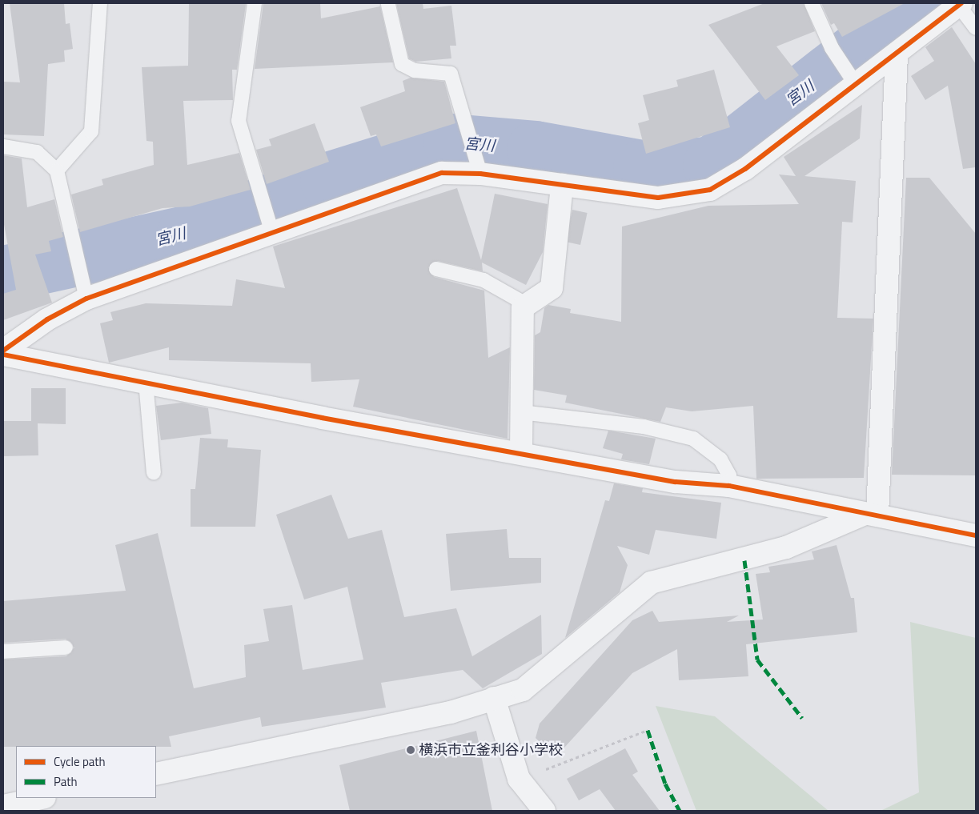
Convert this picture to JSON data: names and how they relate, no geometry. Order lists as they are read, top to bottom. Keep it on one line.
{"water":["宮川"],"places":["横浜市立釜利谷小学校"],"legend":["Cycle path","Path"]}
